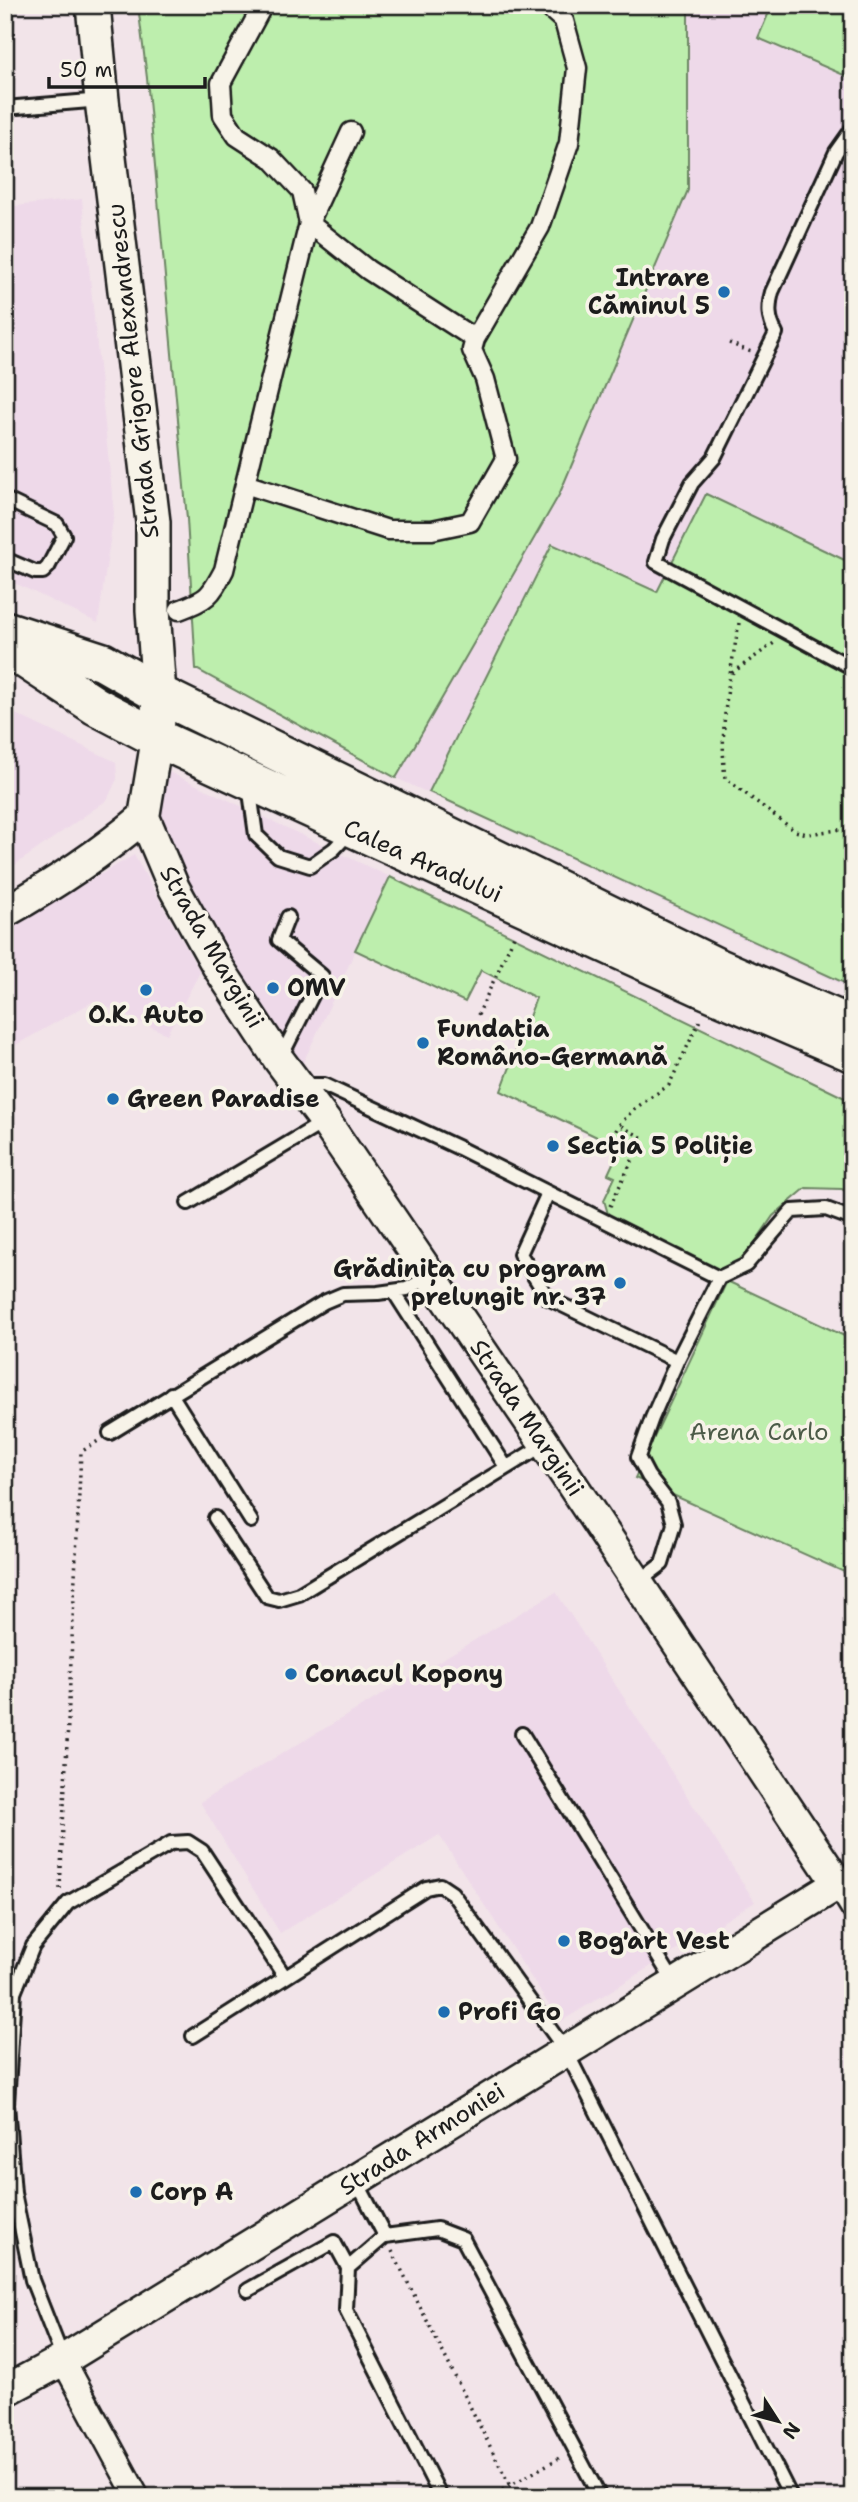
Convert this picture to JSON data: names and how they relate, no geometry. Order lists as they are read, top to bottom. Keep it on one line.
{"streets":{"main road":["Strada Grigore Alexandrescu","Calea Aradului"],"street":["Strada Marginii","Strada Armoniei"]},"crossings":[["Strada Grigore Alexandrescu","Calea Aradului"],["Strada Marginii","Strada Armoniei"]],"parks":["Arena Carlo"],"places":["Intrare Căminul 5","OMV","O.K. Auto","Fundația Româno-Germană","Green Paradise","Secția 5 Poliție","Grădinița cu program prelungit nr. 37","Conacul Kopony","Bog'art Vest","Profi Go","Corp A"],"scale_bar":"50 m","north":"bottom right"}
